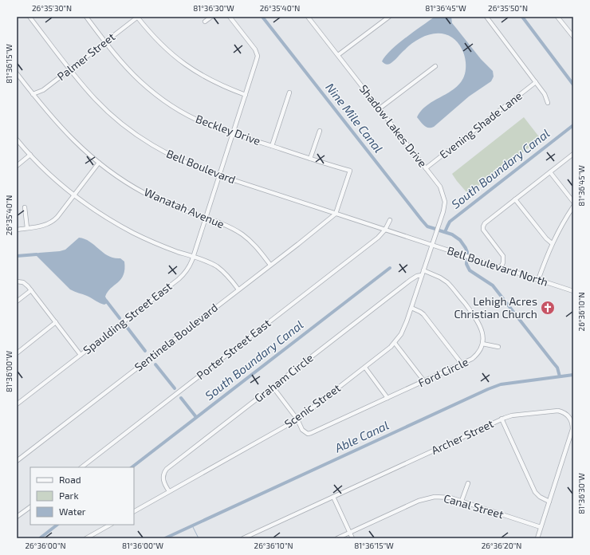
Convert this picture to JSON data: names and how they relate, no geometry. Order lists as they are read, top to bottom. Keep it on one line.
{"streets":{"street":["Palmer Street","Evening Shade Lane","Shadow Lakes Drive","Beckley Drive","Bell Boulevard","Wanatah Avenue","Bell Boulevard North","Spaulding Street East","Sentinela Boulevard","Porter Street East","Ford Circle","Graham Circle","Scenic Street","Archer Street","Canal Street"]},"crossings":[["Palmer Street","Beckley Drive"],["Palmer Street","Bell Boulevard"],["Palmer Street","Wanatah Avenue"],["Evening Shade Lane","Shadow Lakes Drive"],["Shadow Lakes Drive","Bell Boulevard North"],["Shadow Lakes Drive","Scenic Street"],["Beckley Drive","Bell Boulevard"],["Beckley Drive","Spaulding Street East"],["Beckley Drive","Sentinela Boulevard"],["Bell Boulevard","Bell Boulevard North"],["Bell Boulevard","Spaulding Street East"],["Bell Boulevard","Sentinela Boulevard"],["Bell Boulevard","Porter Street East"],["Wanatah Avenue","Spaulding Street East"],["Wanatah Avenue","Sentinela Boulevard"],["Bell Boulevard North","Scenic Street"],["Ford Circle","Scenic Street"],["Graham Circle","Scenic Street"],["Archer Street","Canal Street"]],"water":["Nine Mile Canal","South Boundary Canal","Able Canal"],"places":{"church":["Lehigh Acres Christian Church"]},"legend":["Road","Park","Water"],"coordinates":["26°35'30\"N","81°36'30\"W","26°35'40\"N","81°36'45\"W","26°35'50\"N","81°36'15\"W","26°36'10\"N","81°36'00\"W","26°36'00\"N","26°36'20\"N"]}
